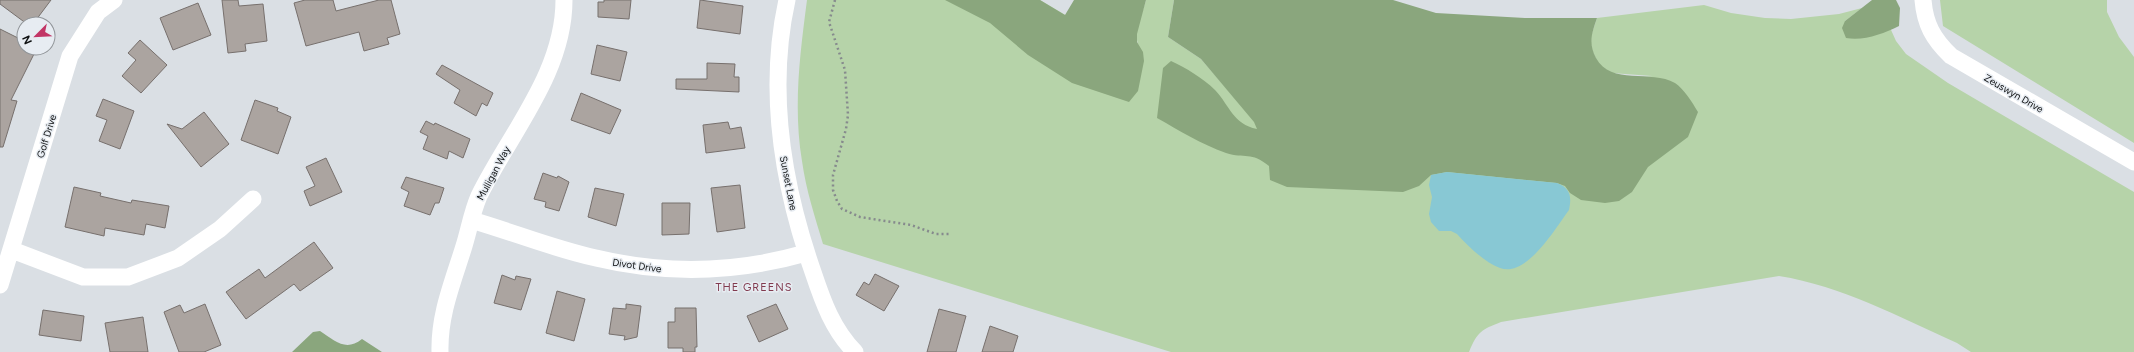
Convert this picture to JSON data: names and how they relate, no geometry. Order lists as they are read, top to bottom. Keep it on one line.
{"streets":{"street":["Zeuswyn Drive","Golf Drive","Mulligan Way","Sunset Lane","Divot Drive"]},"crossings":[["Mulligan Way","Divot Drive"],["Sunset Lane","Divot Drive"]],"districts":["THE GREENS"],"north":"bottom left"}
